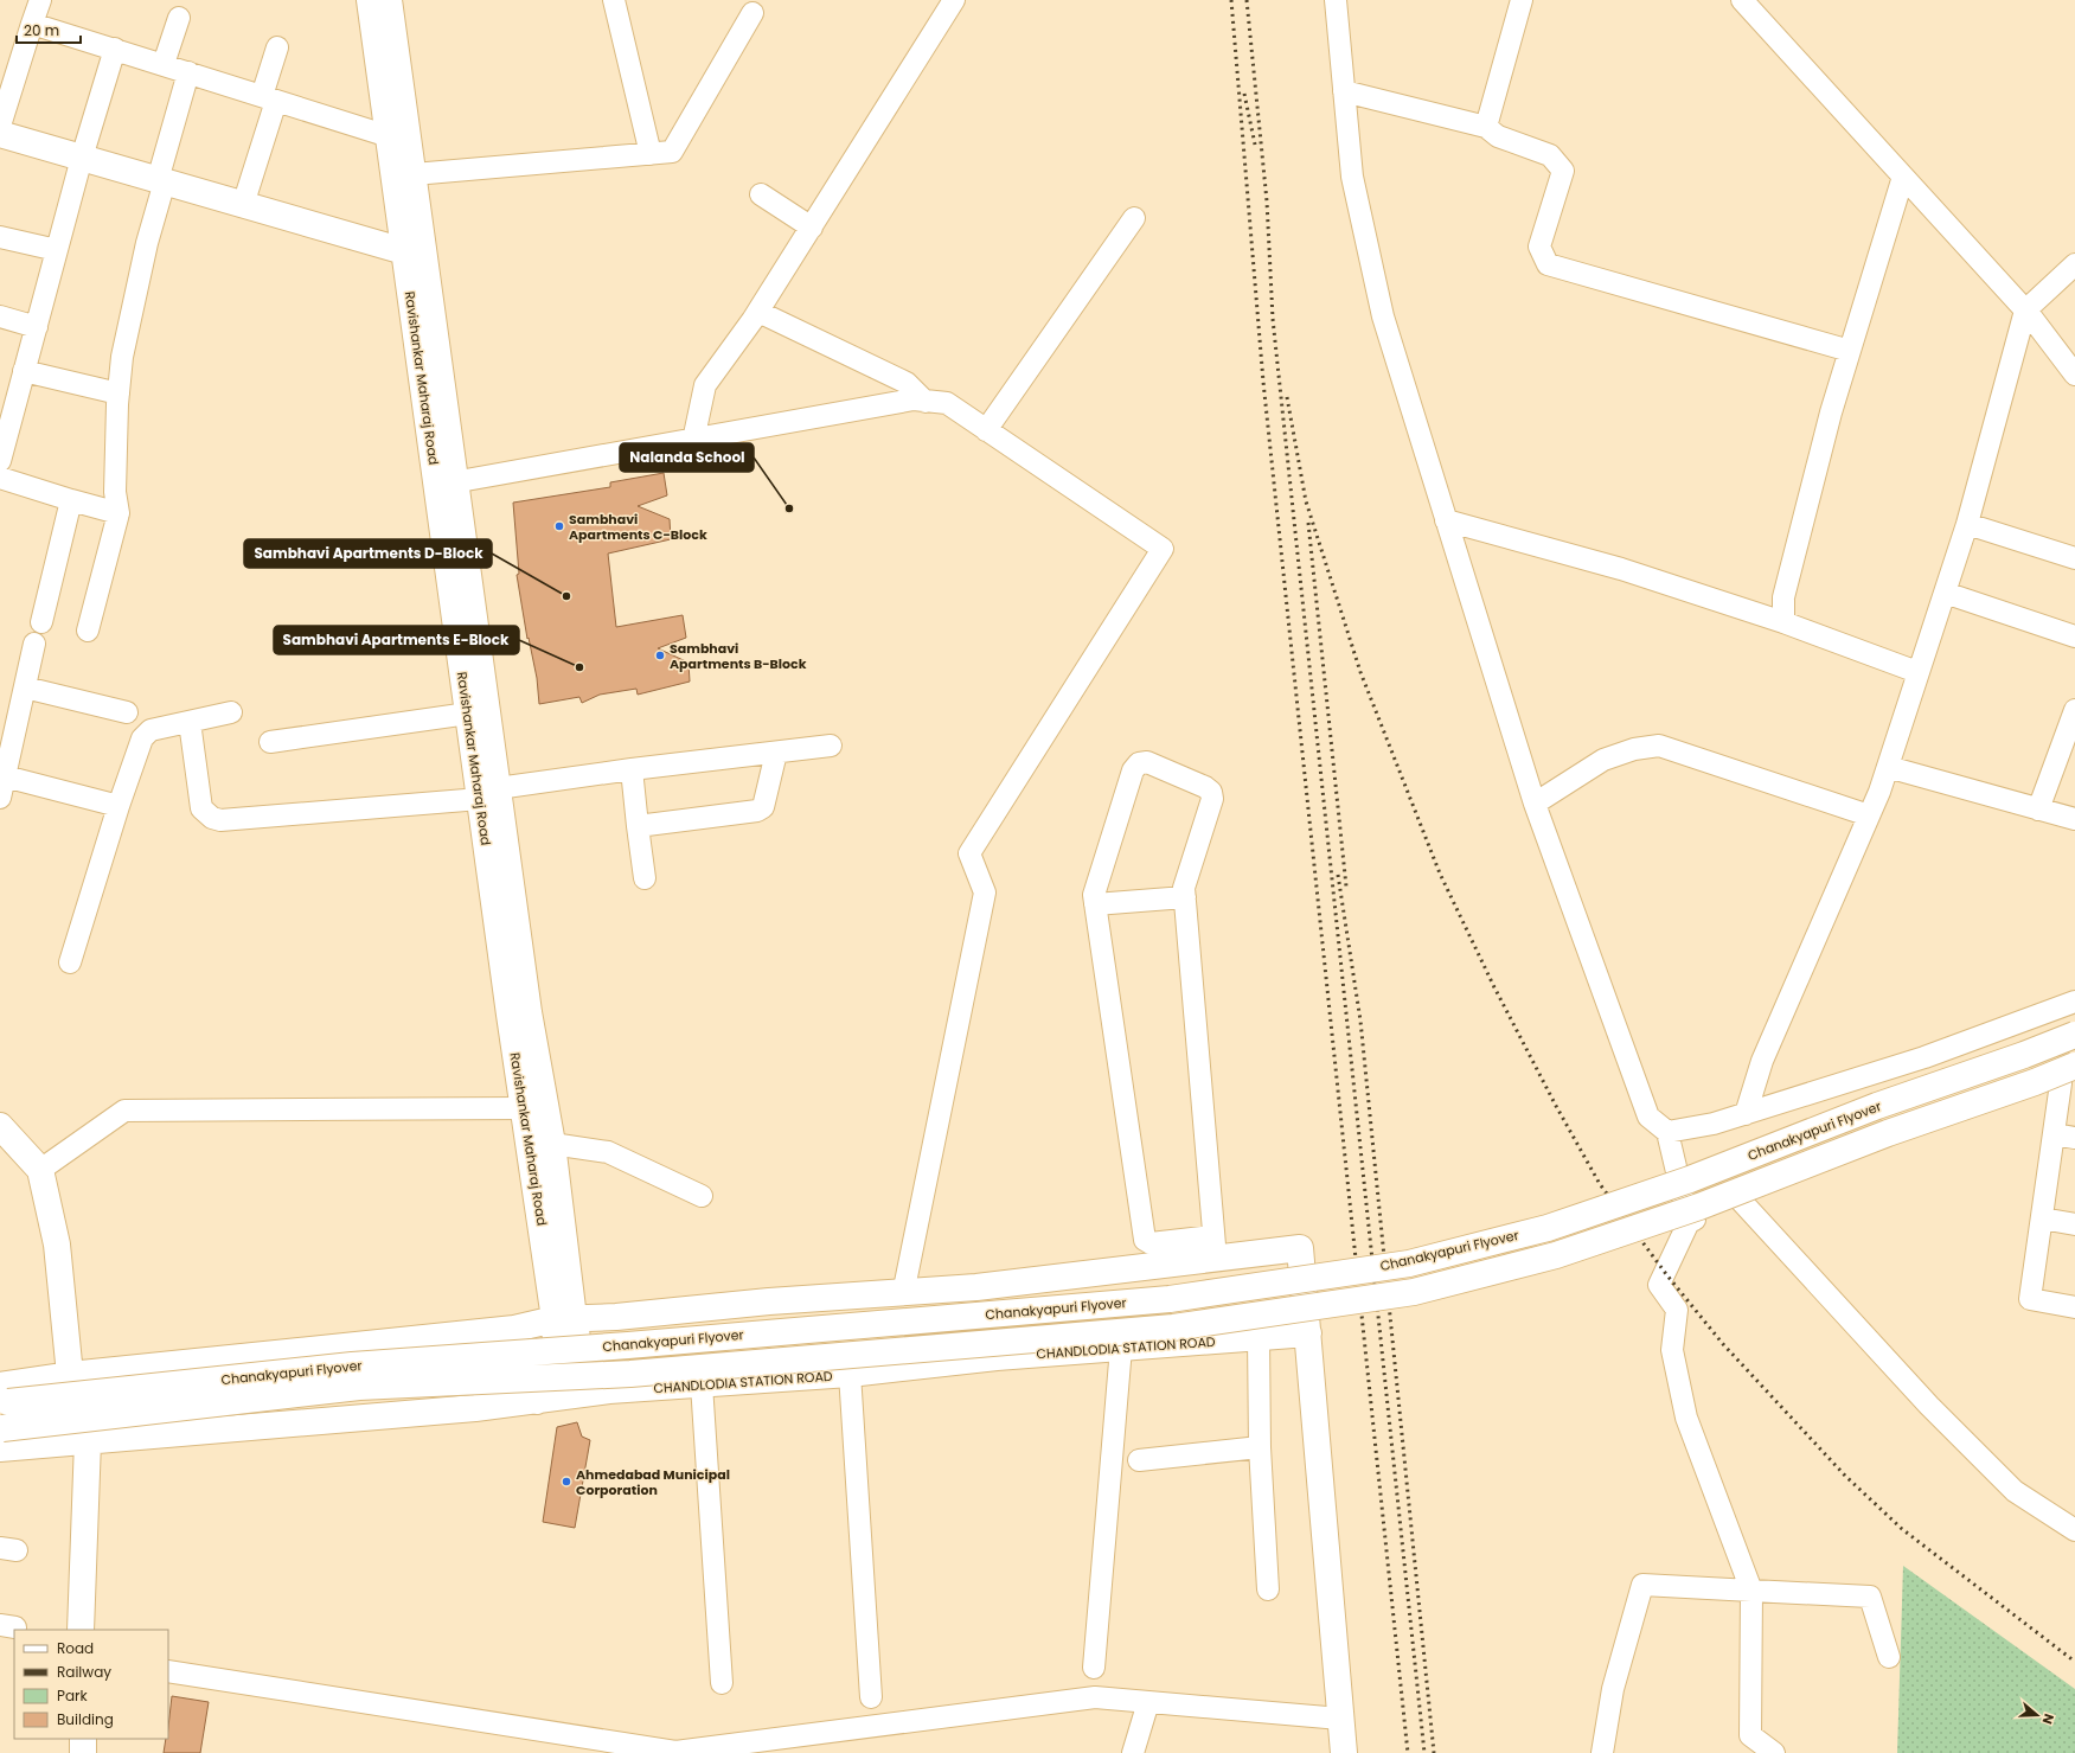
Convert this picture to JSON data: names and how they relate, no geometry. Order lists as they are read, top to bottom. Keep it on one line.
{"streets":{"main road":["Ravishankar Maharaj Road","Chanakyapuri Flyover","CHANDLODIA STATION ROAD"]},"crossings":[["Chanakyapuri Flyover","CHANDLODIA STATION ROAD"]],"places":["Nalanda School","Sambhavi Apartments C-Block","Sambhavi Apartments D-Block","Sambhavi Apartments B-Block","Sambhavi Apartments E-Block","Ahmedabad Municipal Corporation"],"legend":["Road","Railway","Park","Building"],"scale_bar":"20 m","north":"right"}
